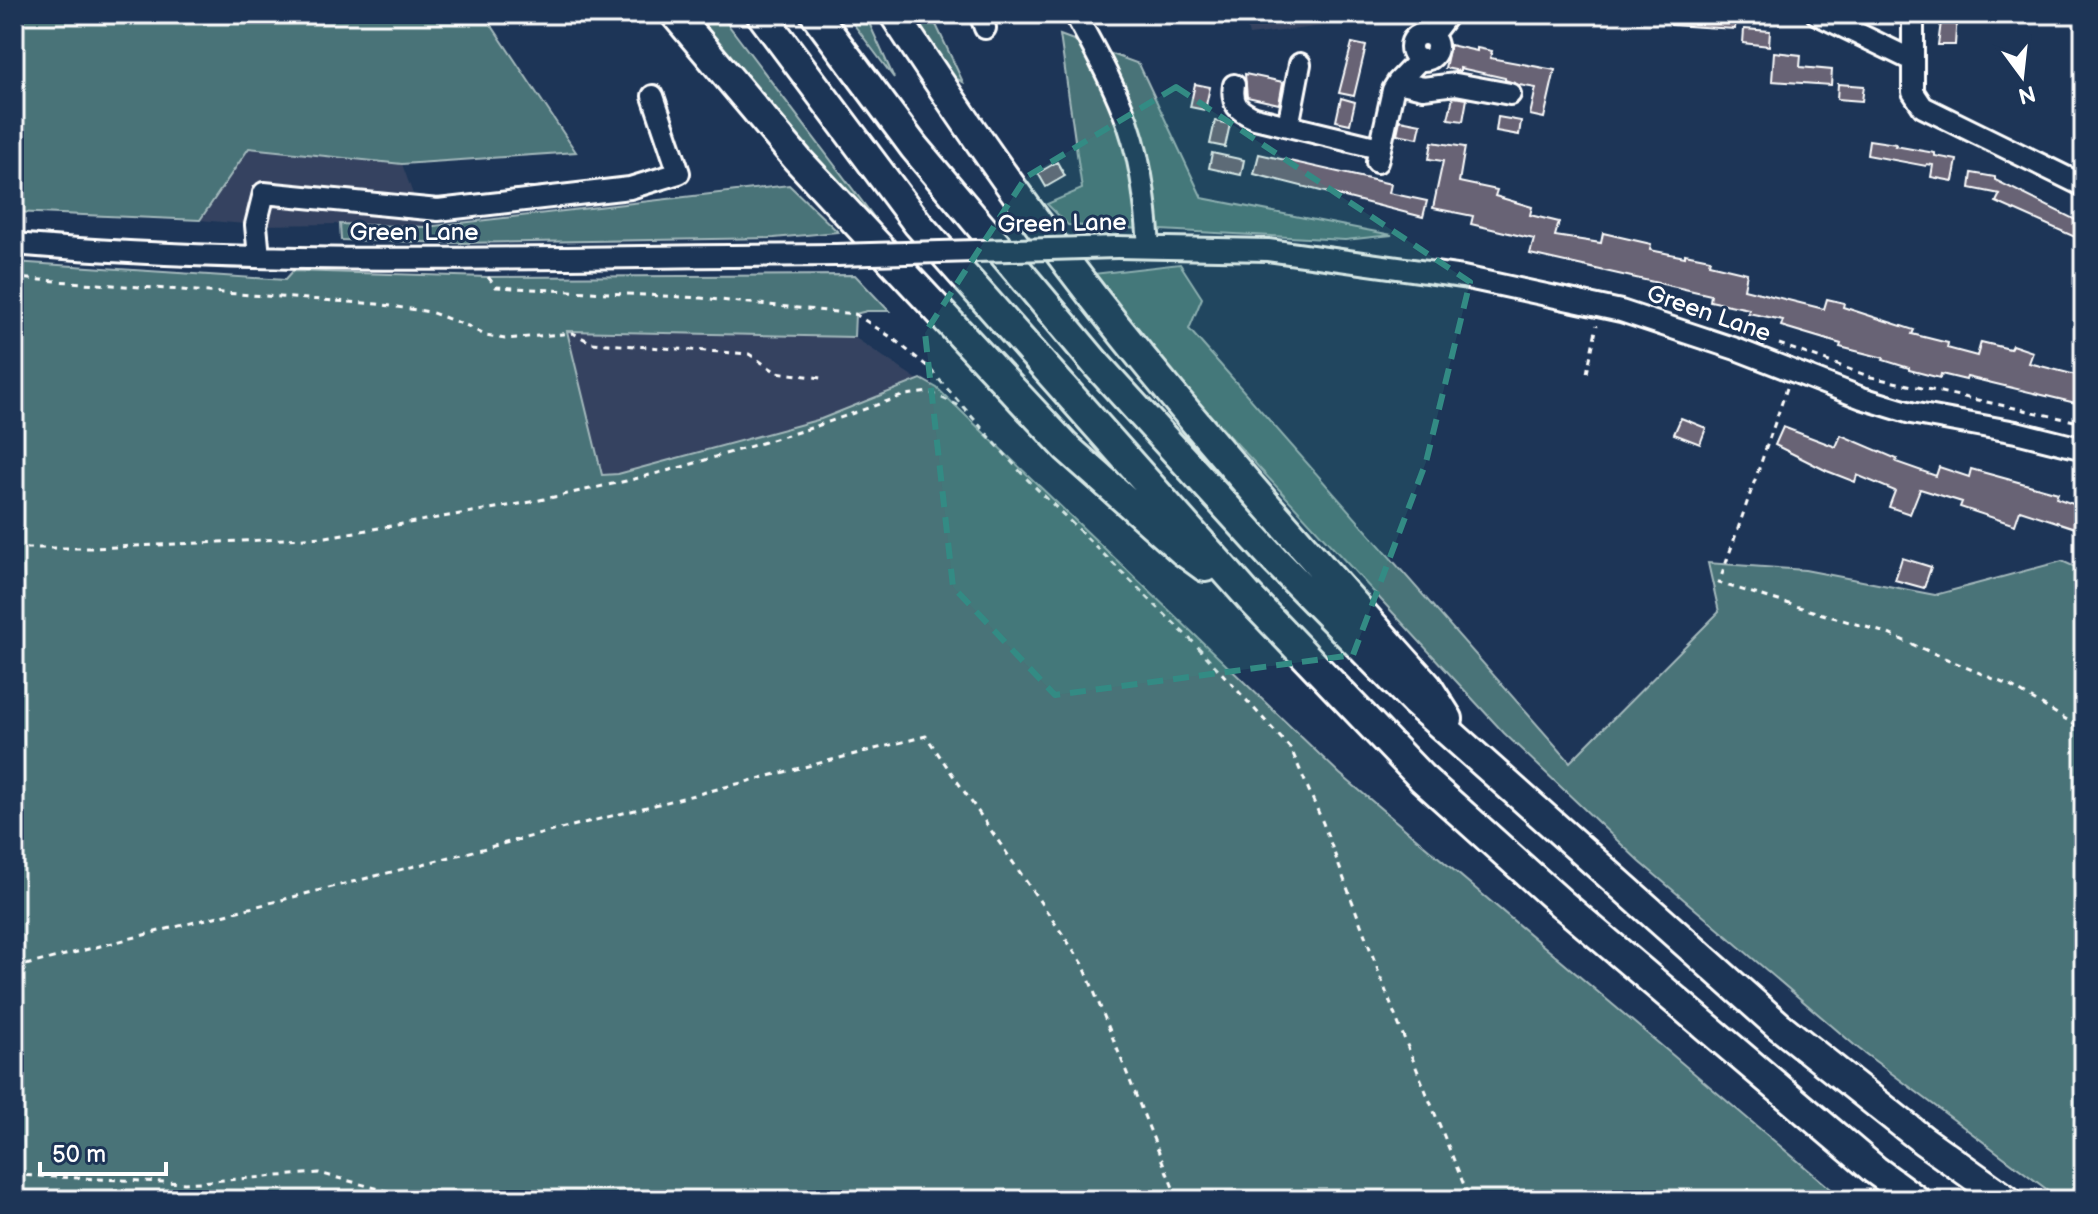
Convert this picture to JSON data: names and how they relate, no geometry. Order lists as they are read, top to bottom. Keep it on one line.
{"streets":{"street":["Green Lane"]},"scale_bar":"50 m","north":"bottom"}
